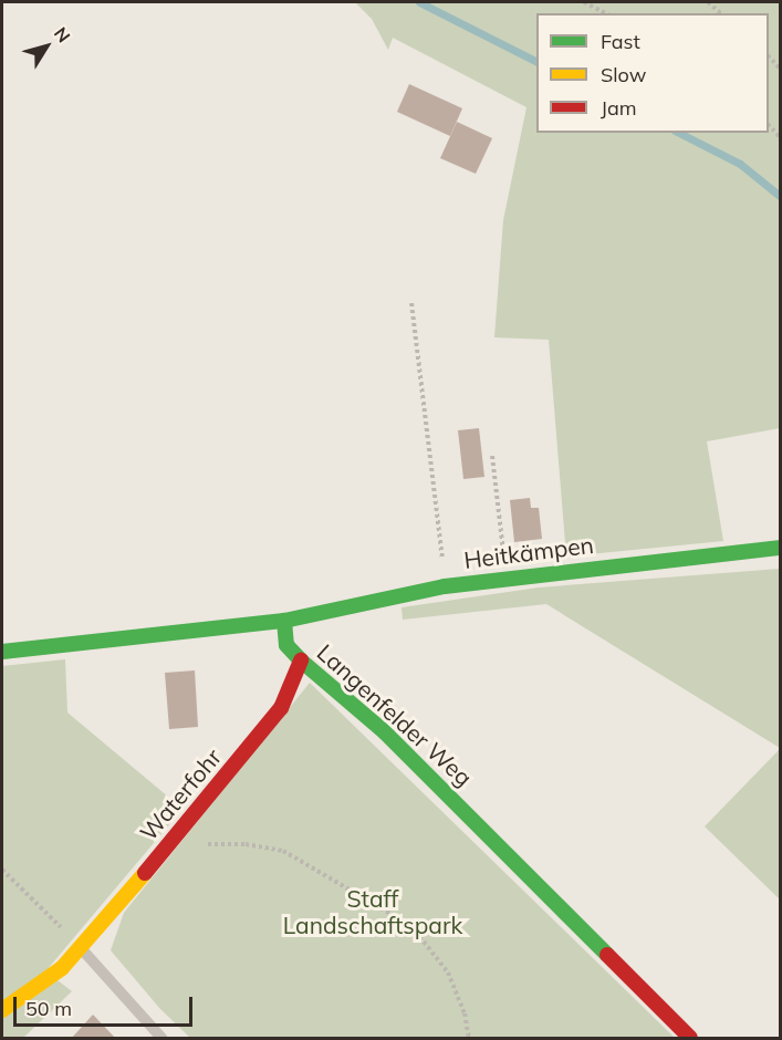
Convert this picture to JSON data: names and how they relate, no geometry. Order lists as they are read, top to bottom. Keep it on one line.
{"streets":{"street":["Heitkämpen","Langenfelder Weg","Waterfohr"]},"crossings":[["Heitkämpen","Langenfelder Weg"],["Langenfelder Weg","Waterfohr"]],"parks":["Staff Landschaftspark"],"legend":["Fast","Slow","Jam"],"scale_bar":"50 m","north":"top right"}
